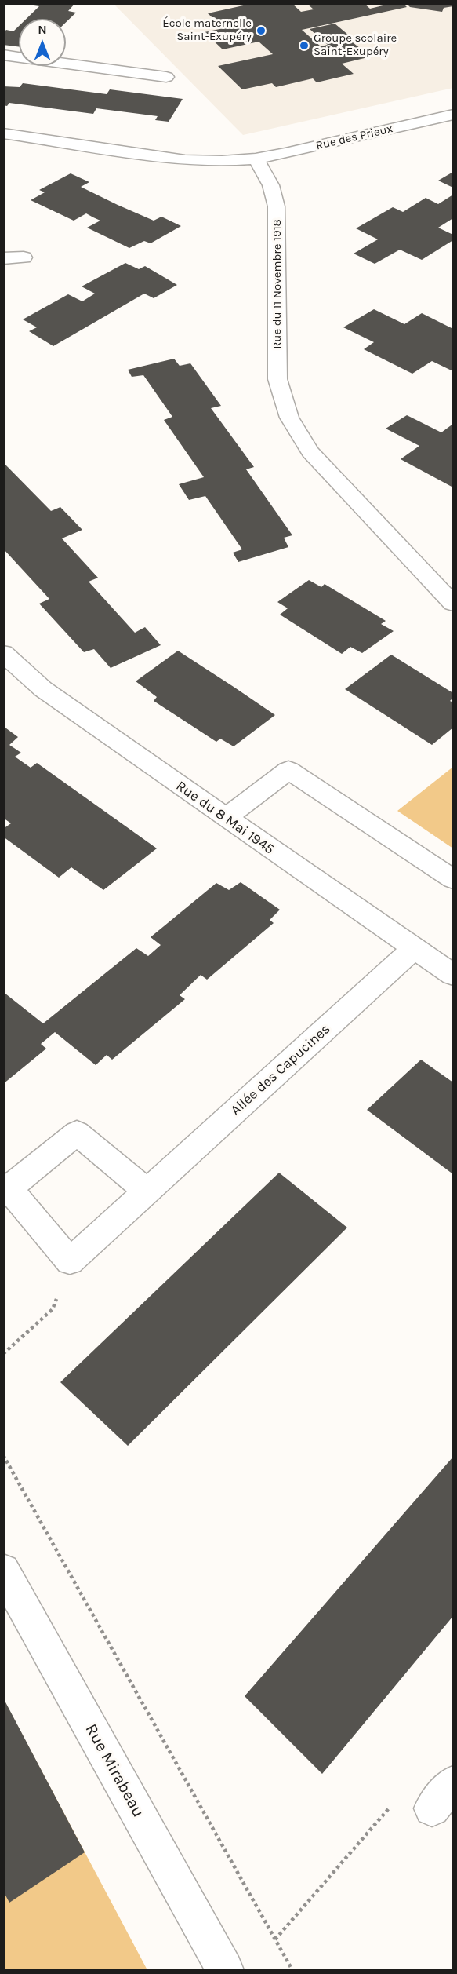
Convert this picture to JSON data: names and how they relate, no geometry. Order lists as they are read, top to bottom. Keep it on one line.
{"streets":{"street":["Rue des Prieux","Rue du 11 Novembre 1918","Rue du 8 Mai 1945","Allée des Capucines","Rue Mirabeau"]},"crossings":[["Rue des Prieux","Rue du 11 Novembre 1918"],["Rue du 8 Mai 1945","Allée des Capucines"]],"places":["École maternelle Saint-Exupéry","Groupe scolaire Saint-Exupéry"],"north":"top"}
